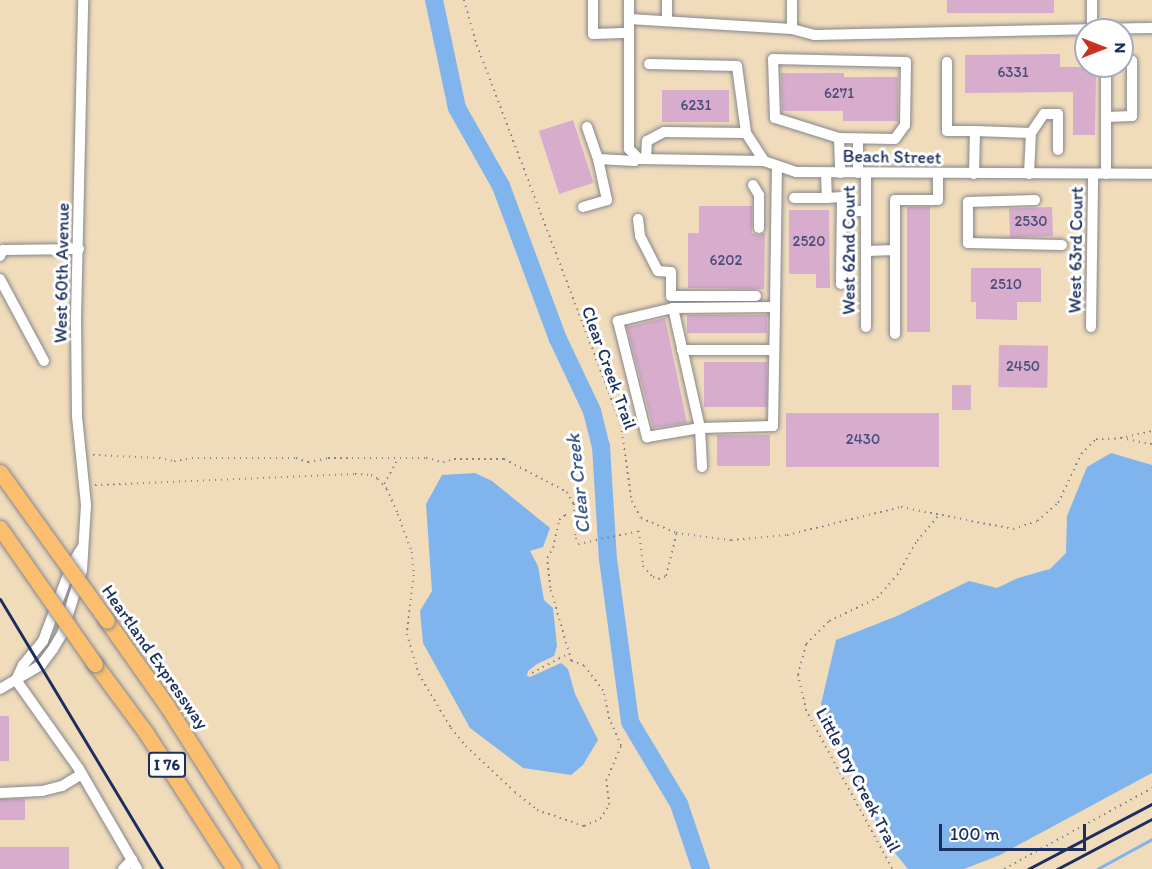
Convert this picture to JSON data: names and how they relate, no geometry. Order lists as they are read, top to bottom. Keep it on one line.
{"streets":{"highway":["Heartland Expressway","I 76"],"street":["Beach Street","West 62nd Court","West 63rd Court","West 60th Avenue"],"path":["Clear Creek Trail","Little Dry Creek Trail"]},"crossings":[["Beach Street","West 62nd Court"],["Beach Street","West 63rd Court"],["Clear Creek Trail","Little Dry Creek Trail"]],"water":["Clear Creek"],"house_numbers":["6331","6271","6231","2530","2520","6202","2510","2450","2430"],"scale_bar":"100 m","north":"right"}
